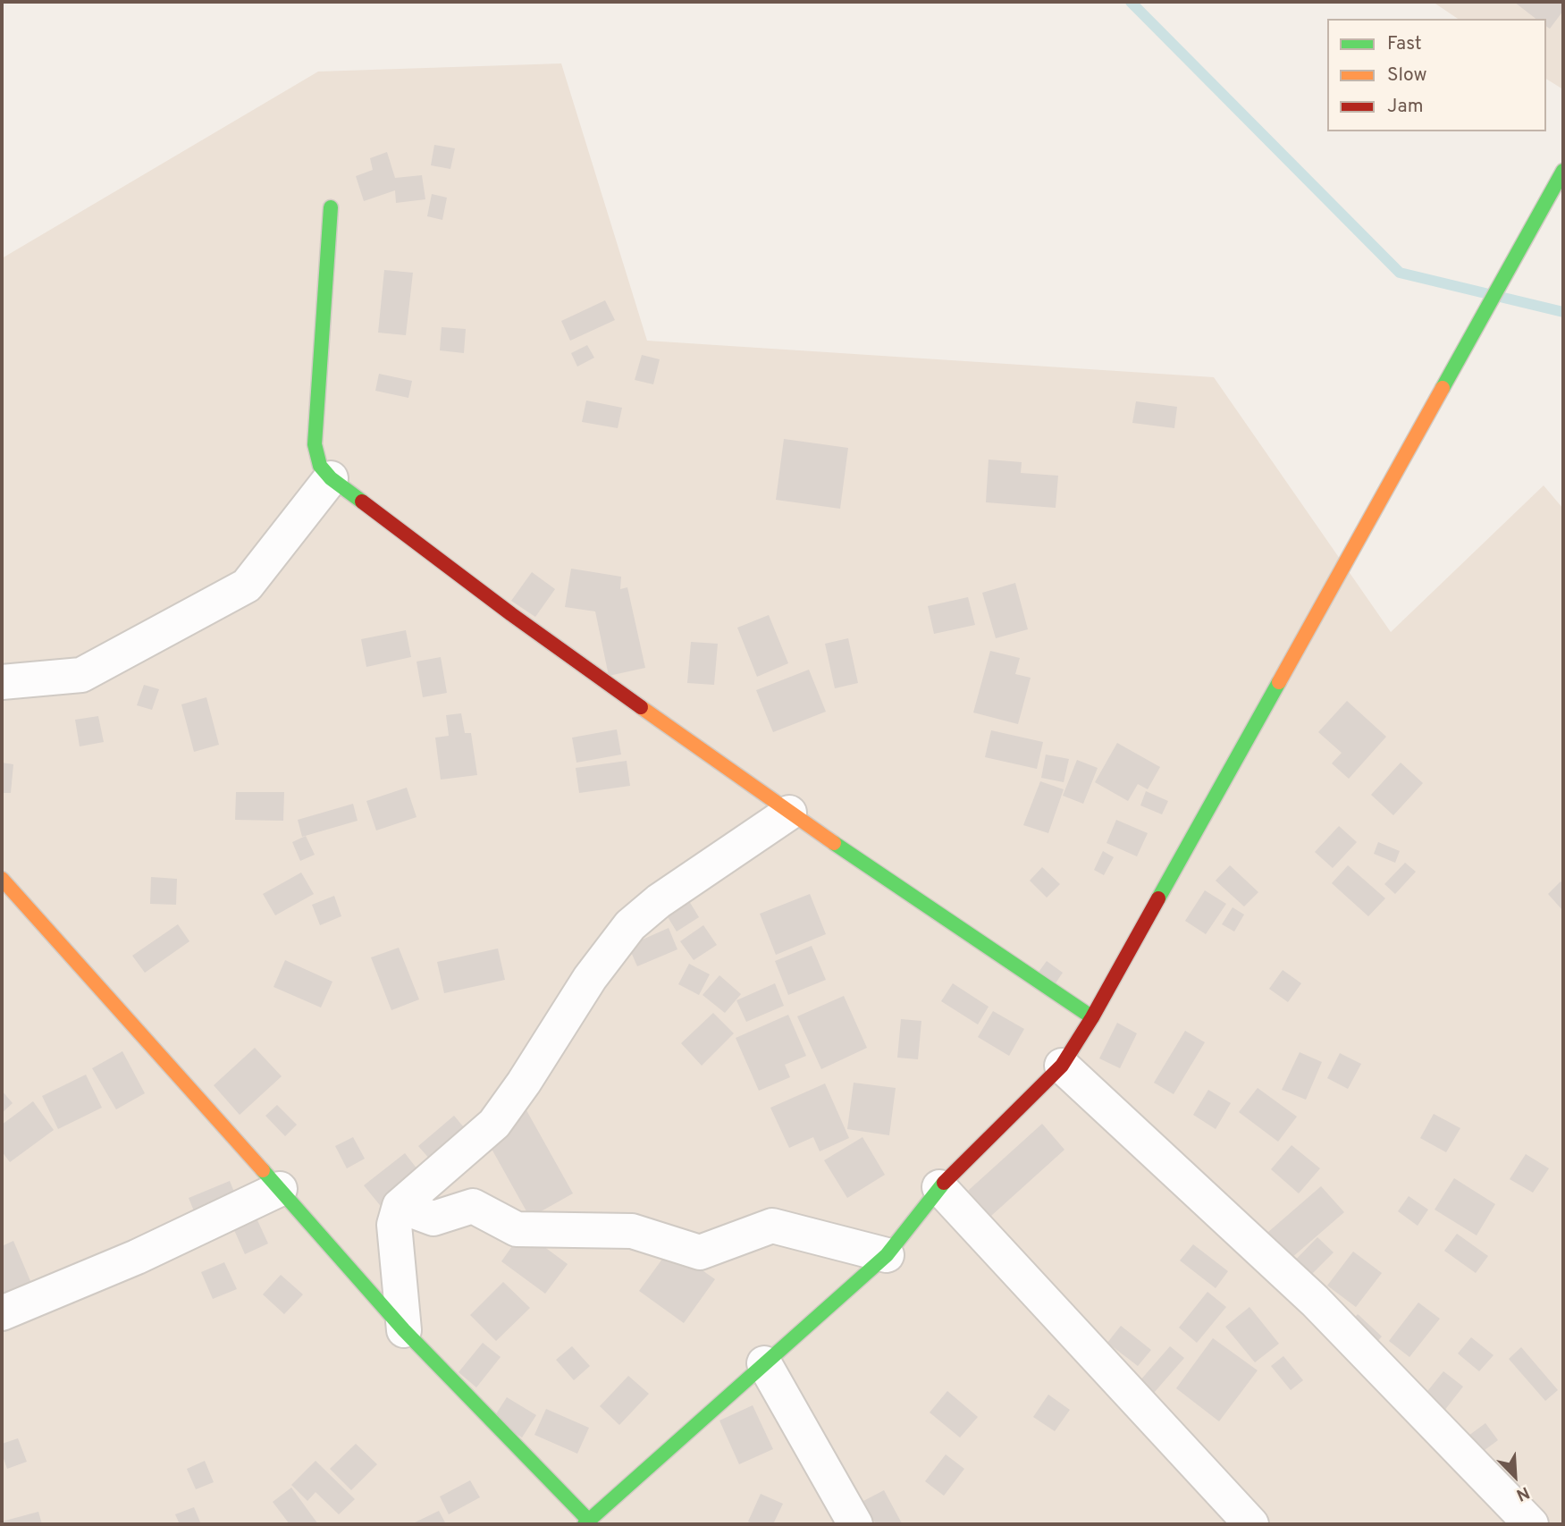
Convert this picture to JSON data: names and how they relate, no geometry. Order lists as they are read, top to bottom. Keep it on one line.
{"legend":["Fast","Slow","Jam"],"north":"bottom right"}
